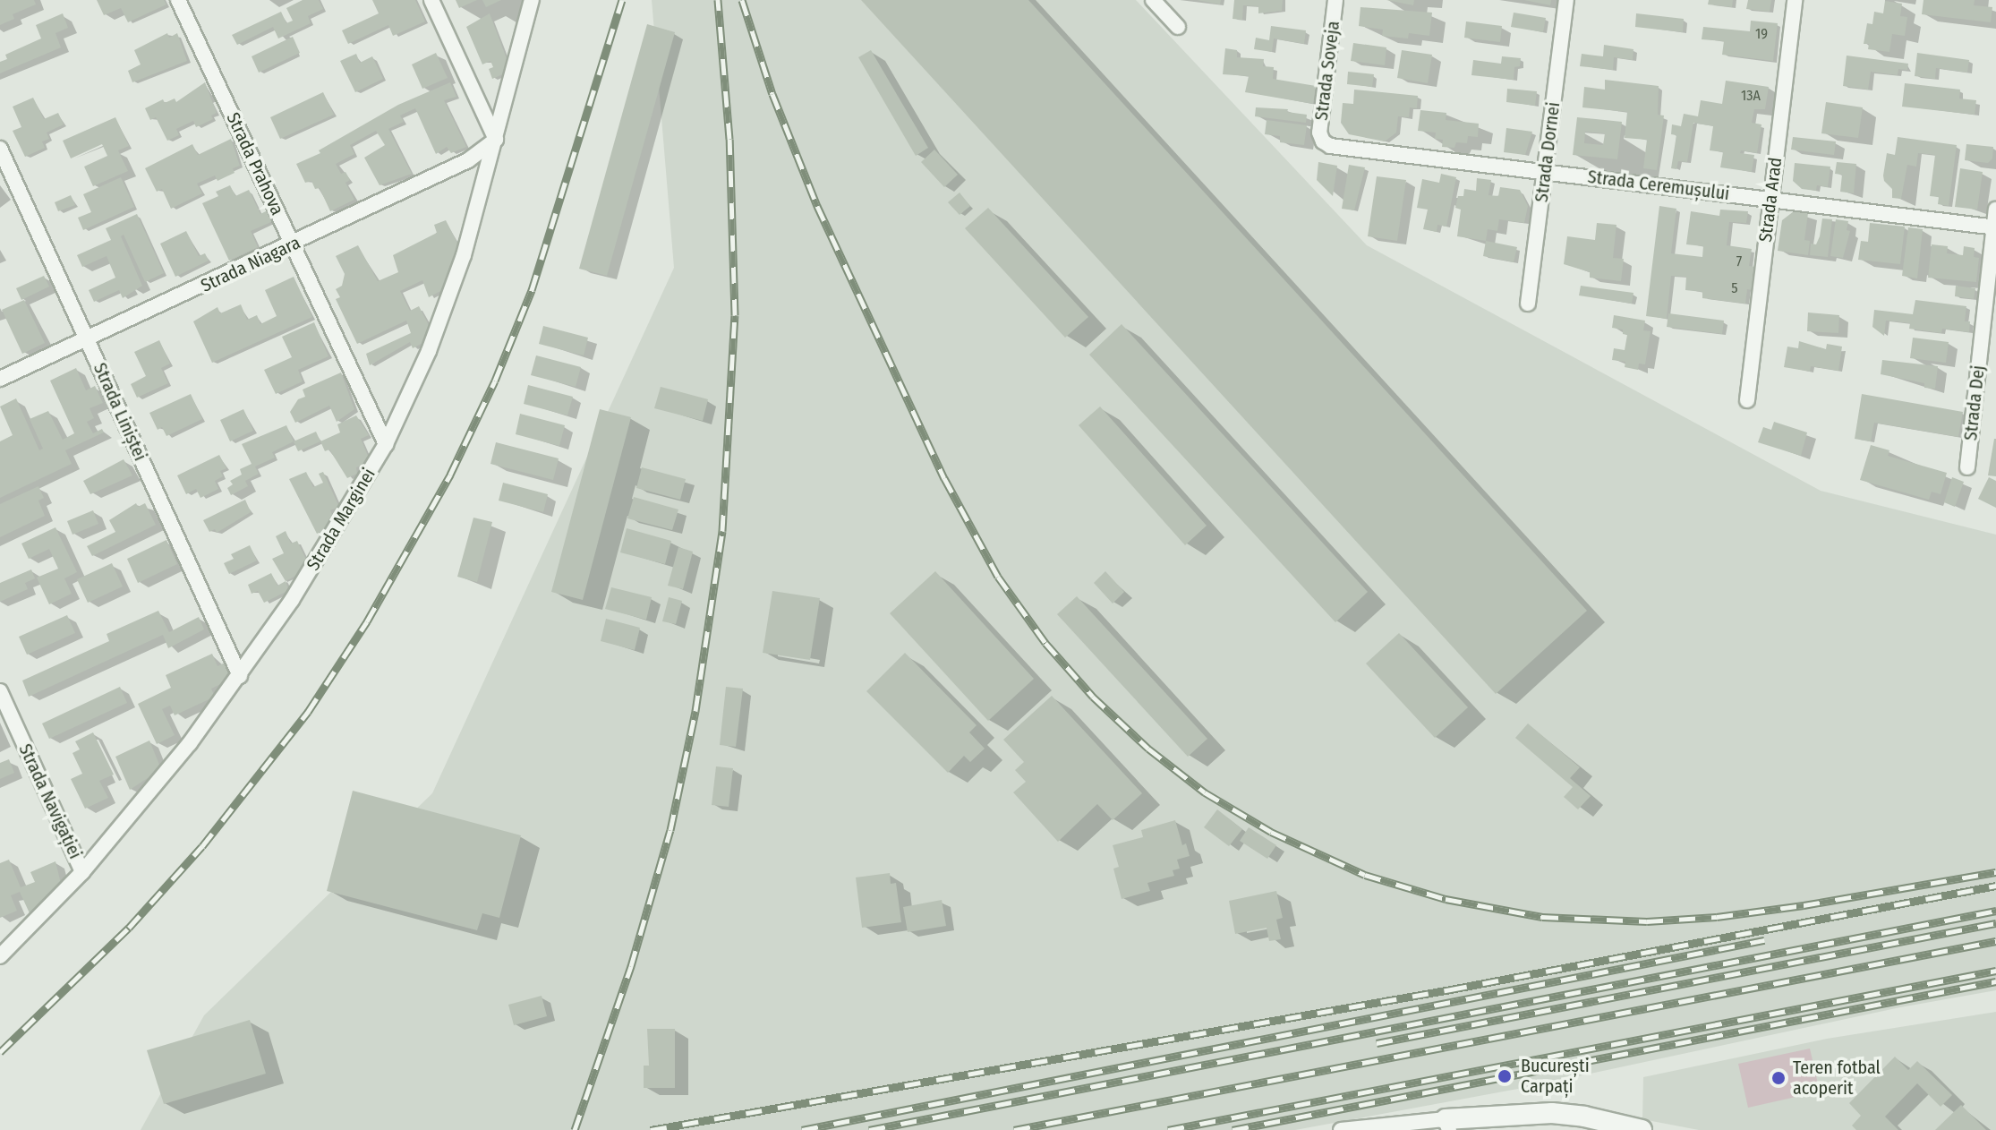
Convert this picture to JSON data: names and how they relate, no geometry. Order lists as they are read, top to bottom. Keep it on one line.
{"streets":{"street":["Strada Soveja","Strada Dornei","Strada Prahova","Strada Ceremușului","Strada Arad","Strada Niagara","Strada Dej","Strada Liniștei","Strada Marginei","Strada Navigației"]},"crossings":[["Strada Soveja","Strada Ceremușului"],["Strada Dornei","Strada Ceremușului"],["Strada Prahova","Strada Niagara"],["Strada Prahova","Strada Marginei"],["Strada Ceremușului","Strada Arad"],["Strada Ceremușului","Strada Dej"],["Strada Niagara","Strada Liniștei"],["Strada Niagara","Strada Marginei"],["Strada Liniștei","Strada Marginei"],["Strada Marginei","Strada Navigației"]],"places":["București Carpați","Teren fotbal acoperit"],"house_numbers":["19","13A","7","5"]}
